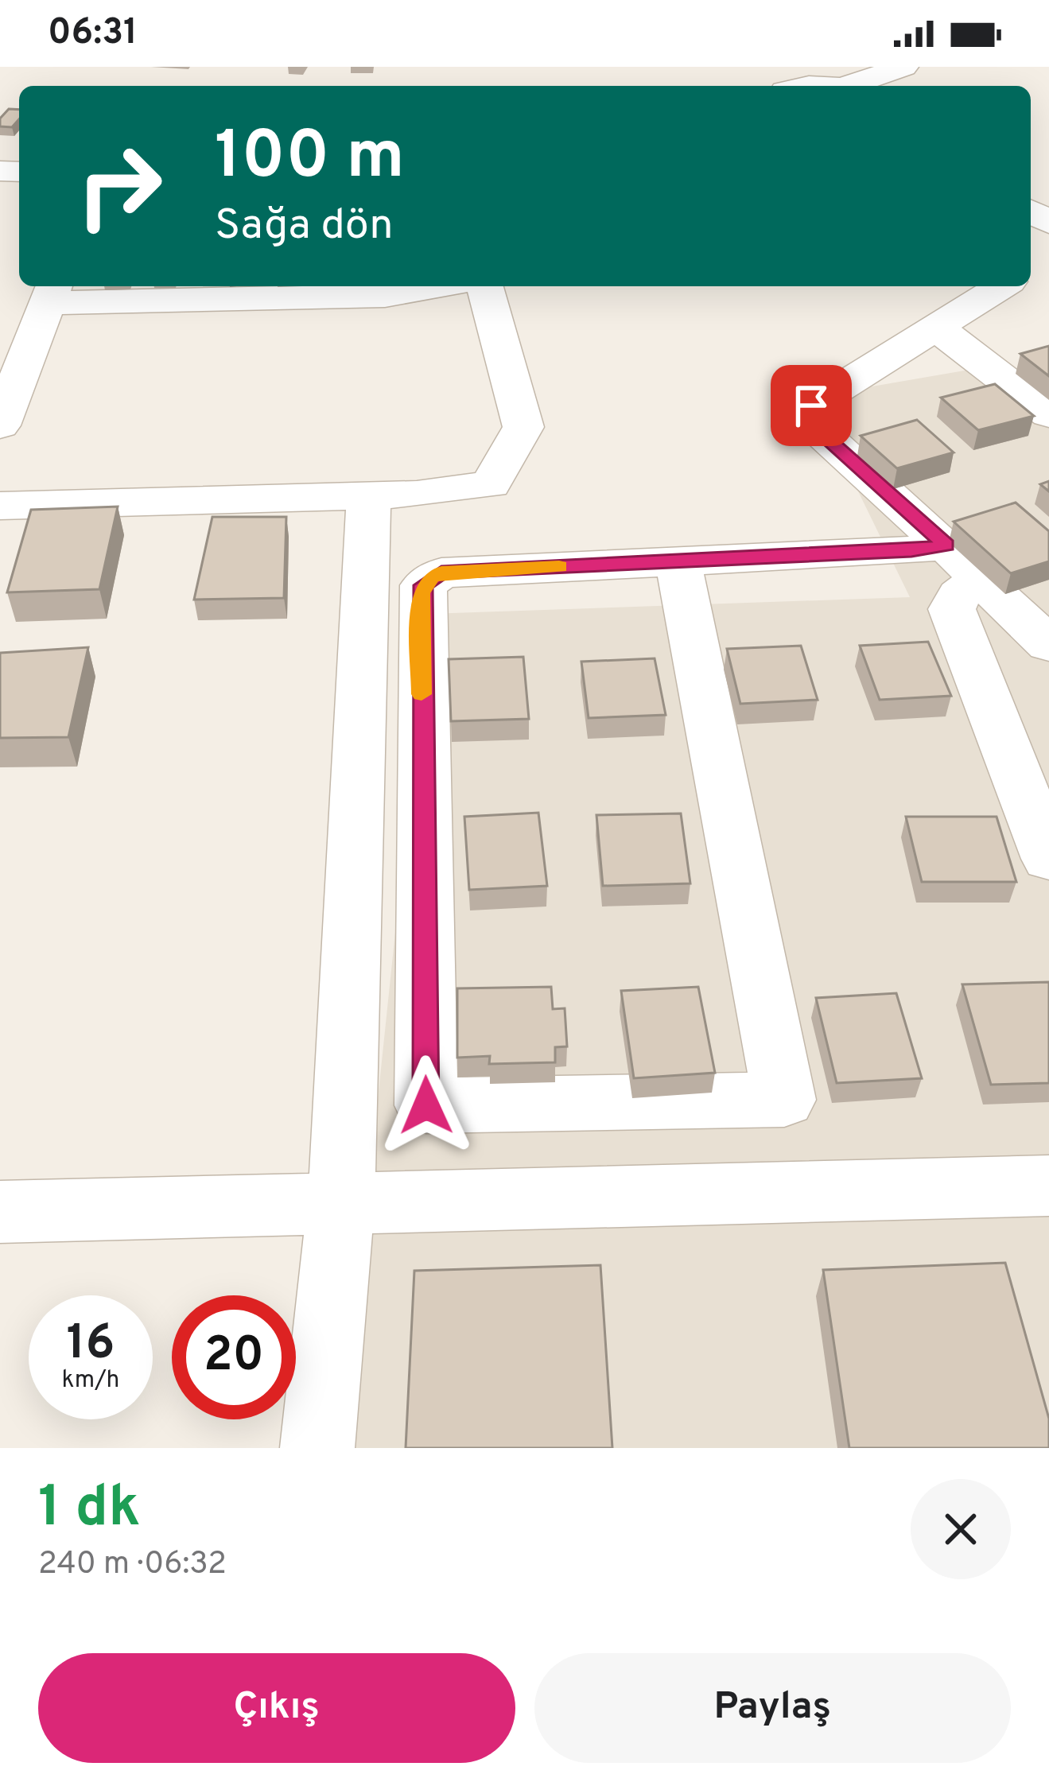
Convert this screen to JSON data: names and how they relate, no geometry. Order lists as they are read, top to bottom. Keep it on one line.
{"page":{"status":"06:31","turn":["100 m","Sağa dön"],"speed":"16 km/h","limit":"20","heading":["1 dk","240 m · 06:32"],"buttons":["Çıkış","Paylaş"]}}
